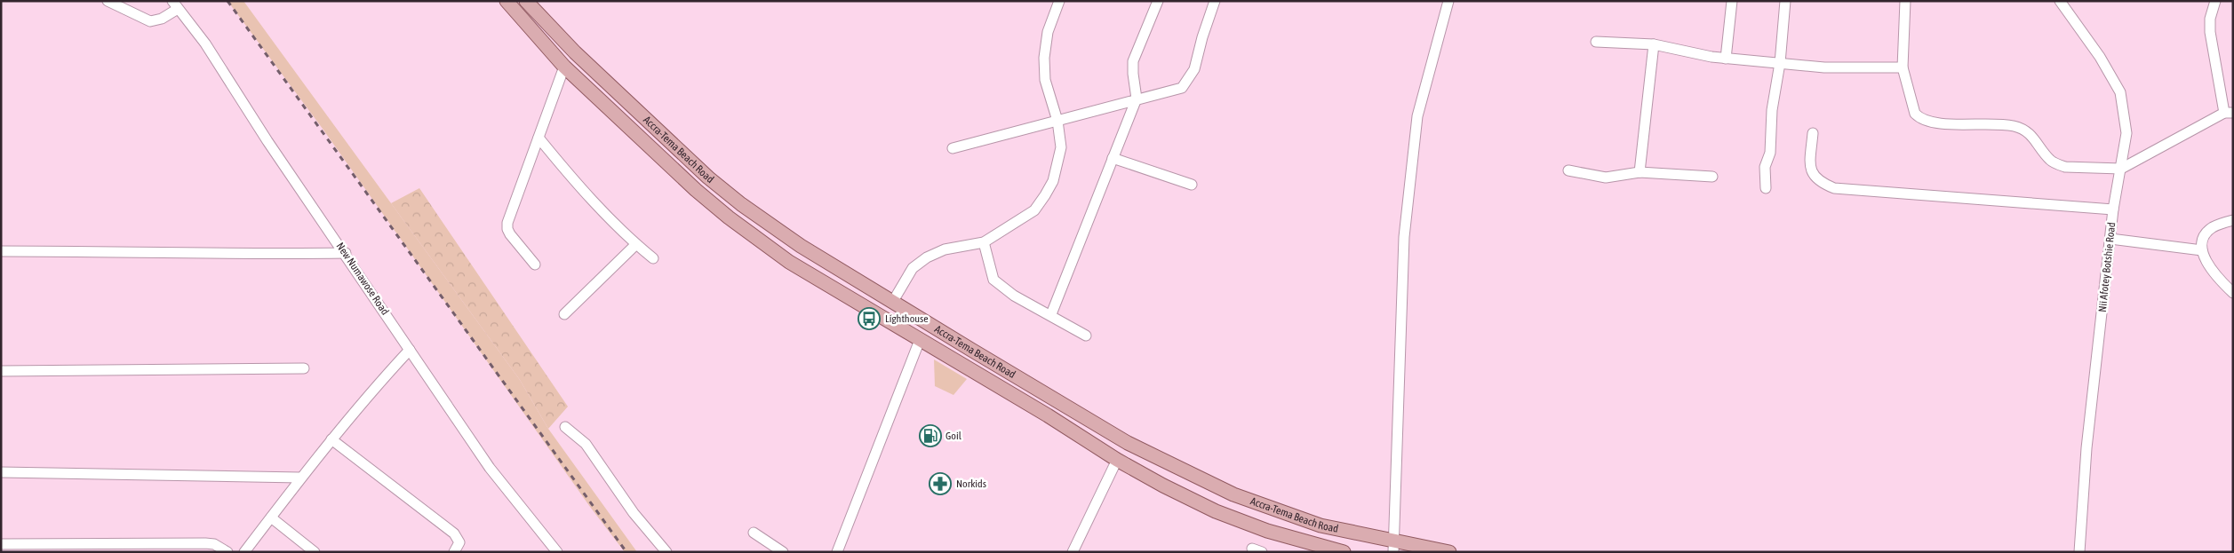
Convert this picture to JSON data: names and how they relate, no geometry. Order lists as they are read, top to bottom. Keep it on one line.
{"streets":{"main road":["Accra-Tema Beach Road"],"street":["Nii Afotey Botshie Road","New Numawose Road"]},"places":{"bus stop":["Lighthouse"],"fuel station":["Goil"],"pharmacy":["Norkids"]}}
